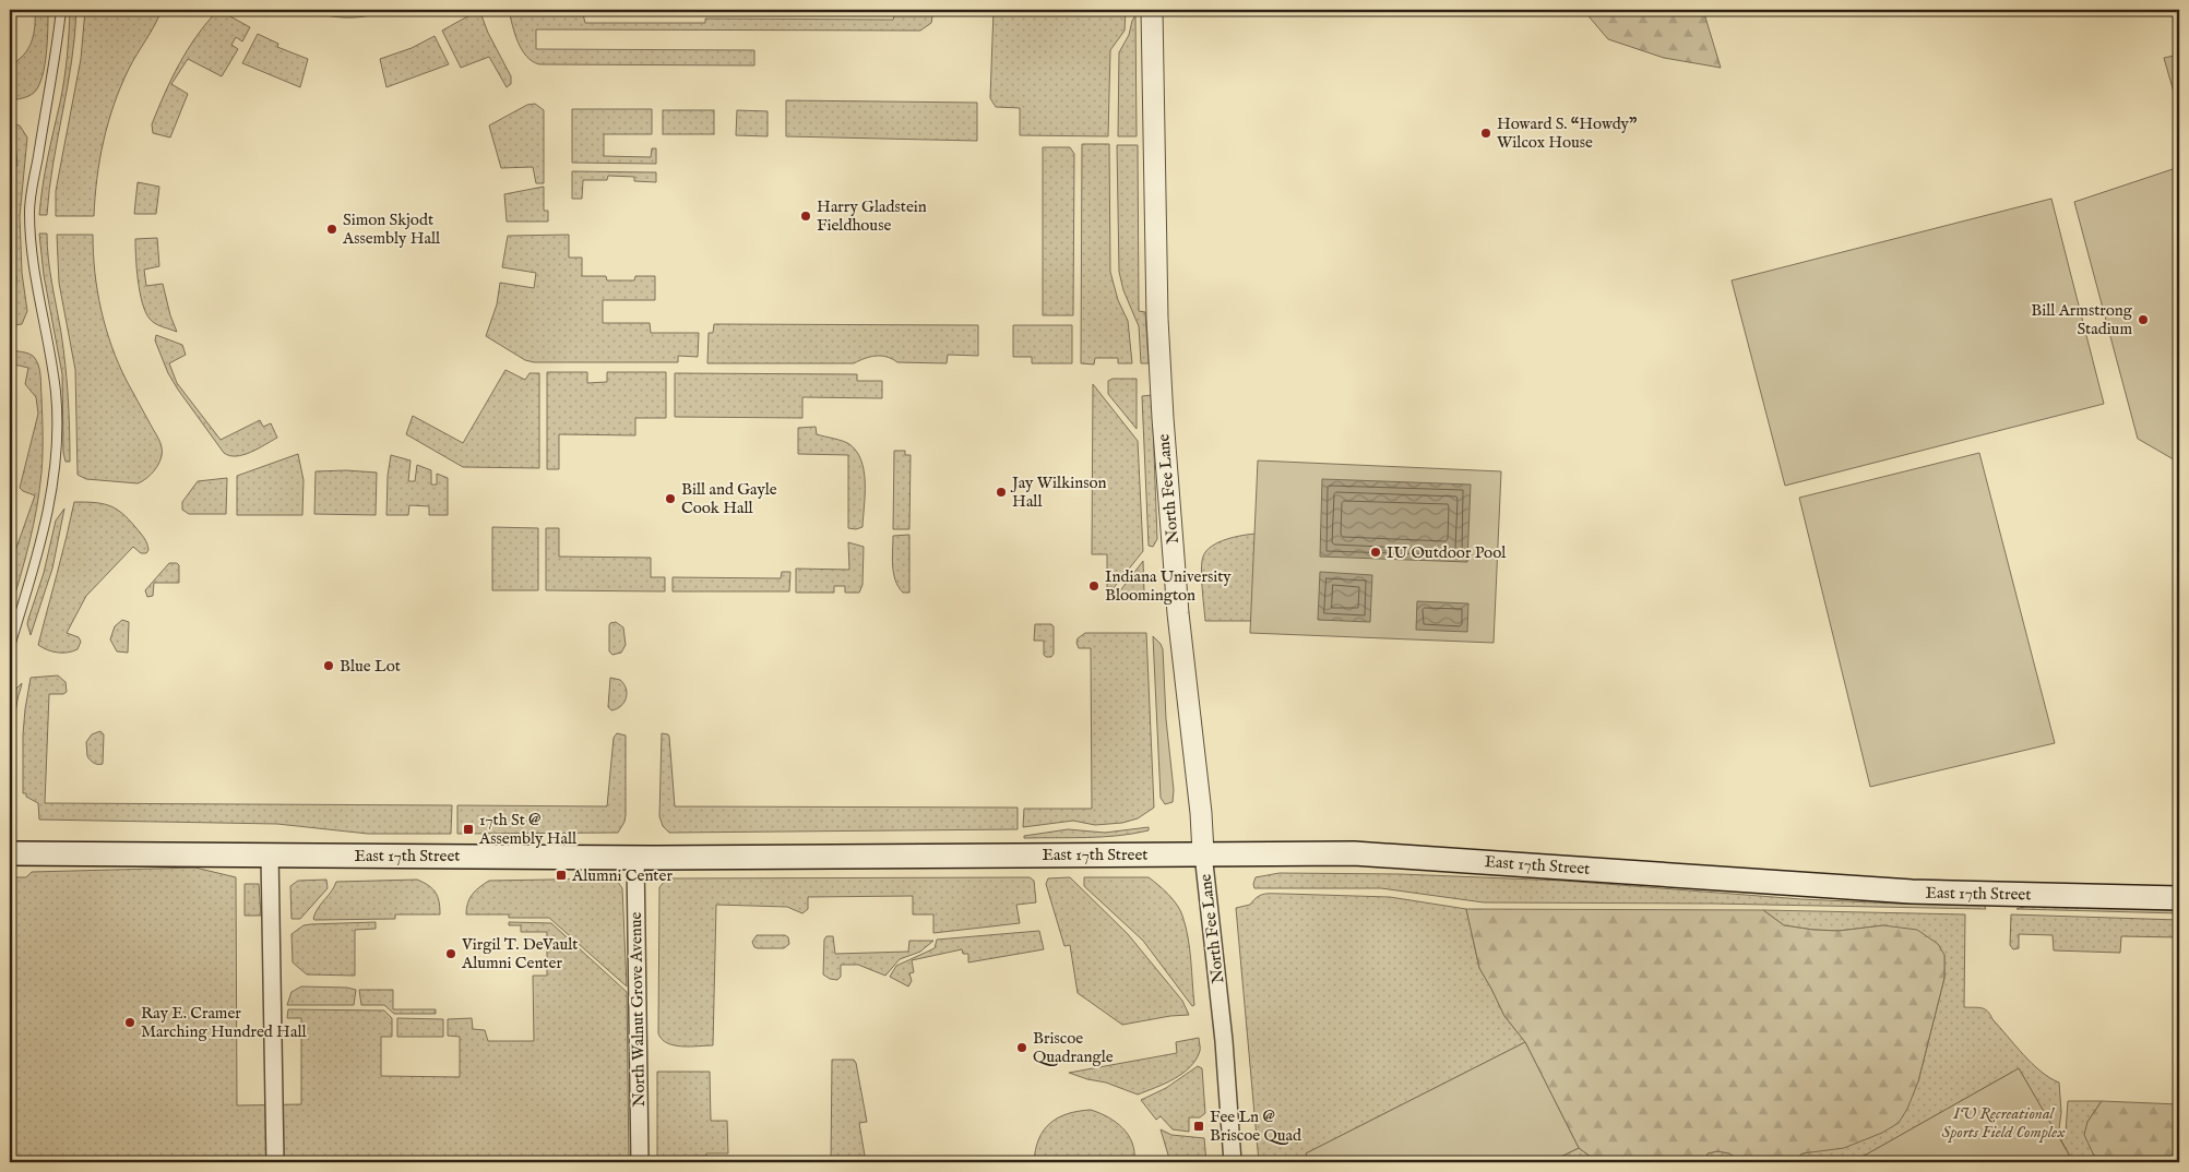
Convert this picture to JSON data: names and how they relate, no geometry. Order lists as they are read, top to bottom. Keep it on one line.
{"streets":{"main road":["East 17th Street"],"street":["North Fee Lane","North Walnut Grove Avenue"]},"crossings":[["North Fee Lane","East 17th Street"],["East 17th Street","North Walnut Grove Avenue"]],"parks":["IU Recreational Sports Field Complex"],"places":{"other":["Howard S. “Howdy” Wilcox House","Harry Gladstein Fieldhouse","Simon Skjodt Assembly Hall","Bill Armstrong Stadium","Jay Wilkinson Hall","Bill and Gayle Cook Hall","IU Outdoor Pool","Indiana University Bloomington","Blue Lot","Virgil T. DeVault Alumni Center","Ray E. Cramer Marching Hundred Hall","Briscoe Quadrangle"],"transit":["17th St @ Assembly Hall","Alumni Center","Fee Ln @ Briscoe Quad"]}}
